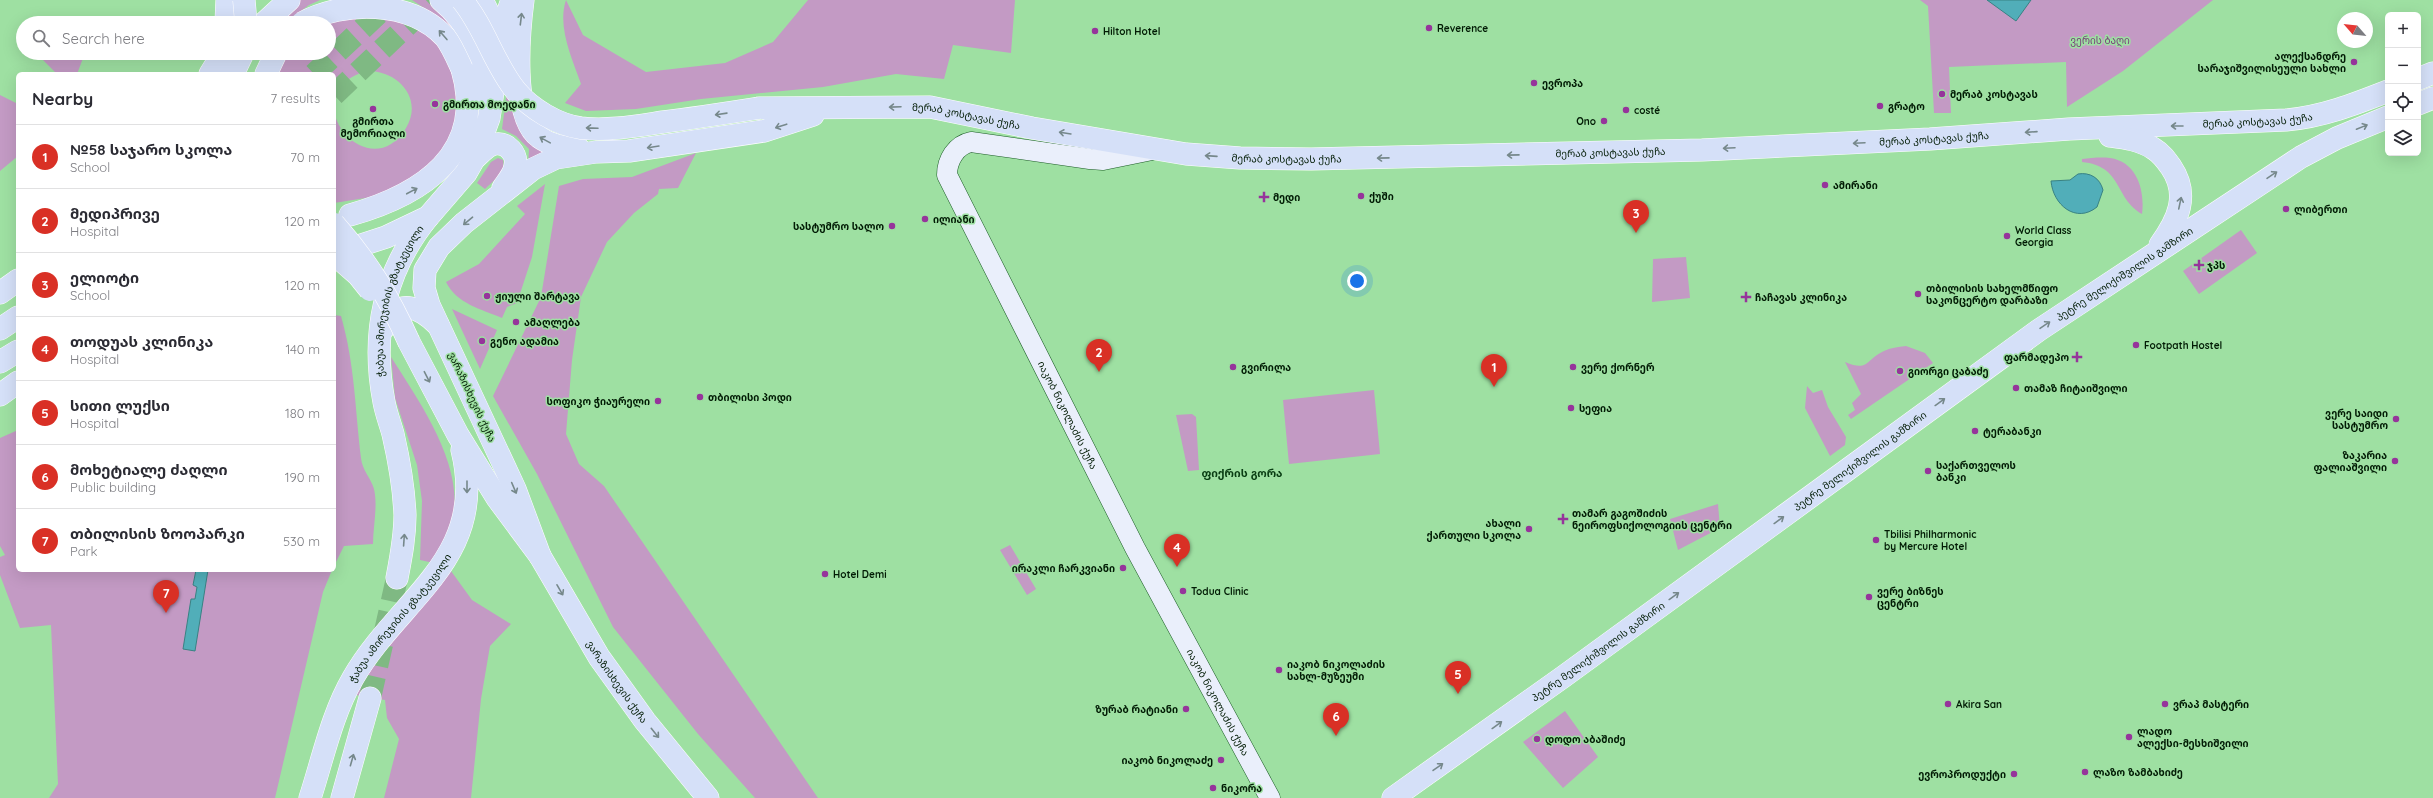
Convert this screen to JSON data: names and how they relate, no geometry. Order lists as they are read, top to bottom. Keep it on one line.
{"streets":{"main road":["მერაბ კოსტავას ქუჩა","პეტრე მელიქიშვილის გამზირი","ჭაბუა ამირეჯიბის გზატკეცილი","ვარაზისხევის ქუჩა"],"street":["იაკობ ნიკოლაძის ქუჩა"]},"crossings":[["მერაბ კოსტავას ქუჩა","იაკობ ნიკოლაძის ქუჩა"],["ჭაბუა ამირეჯიბის გზატკეცილი","ვარაზისხევის ქუჩა"]],"one_way":["მერაბ კოსტავას ქუჩა","პეტრე მელიქიშვილის გამზირი"],"districts":["ფიქრის გორა"],"parks":["ვერის ბაღი"],"places":{"other":["Reverence","Hilton Hotel","ალექსანდრე სარაჯიშვილისეული სახლი","ევროპა","მერაბ კოსტავას","გმირთა მოედანი","გრატო","გმირთა მემორიალი","costé","Ono","ამირანი","ქუში","ლიბერთი","ილიანი","სასტუმრო სალო","World Class Georgia","თბილისის სახელმწიფო საკონცერტო დარბაზი","ჟიული შარტავა","ამაღლება","გენო ადამია","Footpath Hostel","გვირილა","ვერე ქორნერ","გიორგი ცაბაძე","თამაზ ჩიტაიშვილი","თბილისი პოდი","სოფიკო ჭიაურელი","სეფია","ვერე საიდი სასტუმრო","ტერაბანკი","ზაკარია ფალიაშვილი","საქართველოს ბანკი","ახალი ქართული სკოლა","Tbilisi Philharmonic by Mercure Hotel","ირაკლი ჩარკვიანი","Hotel Demi","Todua Clinic","ვერე ბიზნეს ცენტრი","იაკობ ნიკოლაძის სახლ-მუზეუმი","Akira San","ვრაპ მასტერი","ზურაბ რატიანი","ლადო ალექსი-მესხიშვილი","დოდო აბაშიძე","იაკობ ნიკოლაძე","ლაზო ზამბახიძე","ევროპროდუქტი","ნიკორა"],"health":["მედი","ჯპს","ჩაჩავას კლინიკა","ფარმადეპო","თამარ გაგოშიძის ნეიროფსიქოლოგიის ცენტრი"]},"north":"top left","page":{"map_buttons":["+","−"],"search":"Search here","heading":["Nearby","7 results"],"list":[{"mark":"1","name":"№58 საჯარო სკოლა","note":"School","value":"70 m"},{"mark":"2","name":"მედიპრივე","note":"Hospital","value":"120 m"},{"mark":"3","name":"ელიოტი","note":"School","value":"120 m"},{"mark":"4","name":"თოდუას კლინიკა","note":"Hospital","value":"140 m"},{"mark":"5","name":"სითი ლუქსი","note":"Hospital","value":"180 m"},{"mark":"6","name":"მოხეტიალე ძაღლი","note":"Public building","value":"190 m"},{"mark":"7","name":"თბილისის ზოოპარკი","note":"Park","value":"530 m"}],"pins":["3","2","1","4","7","5","6"]}}
